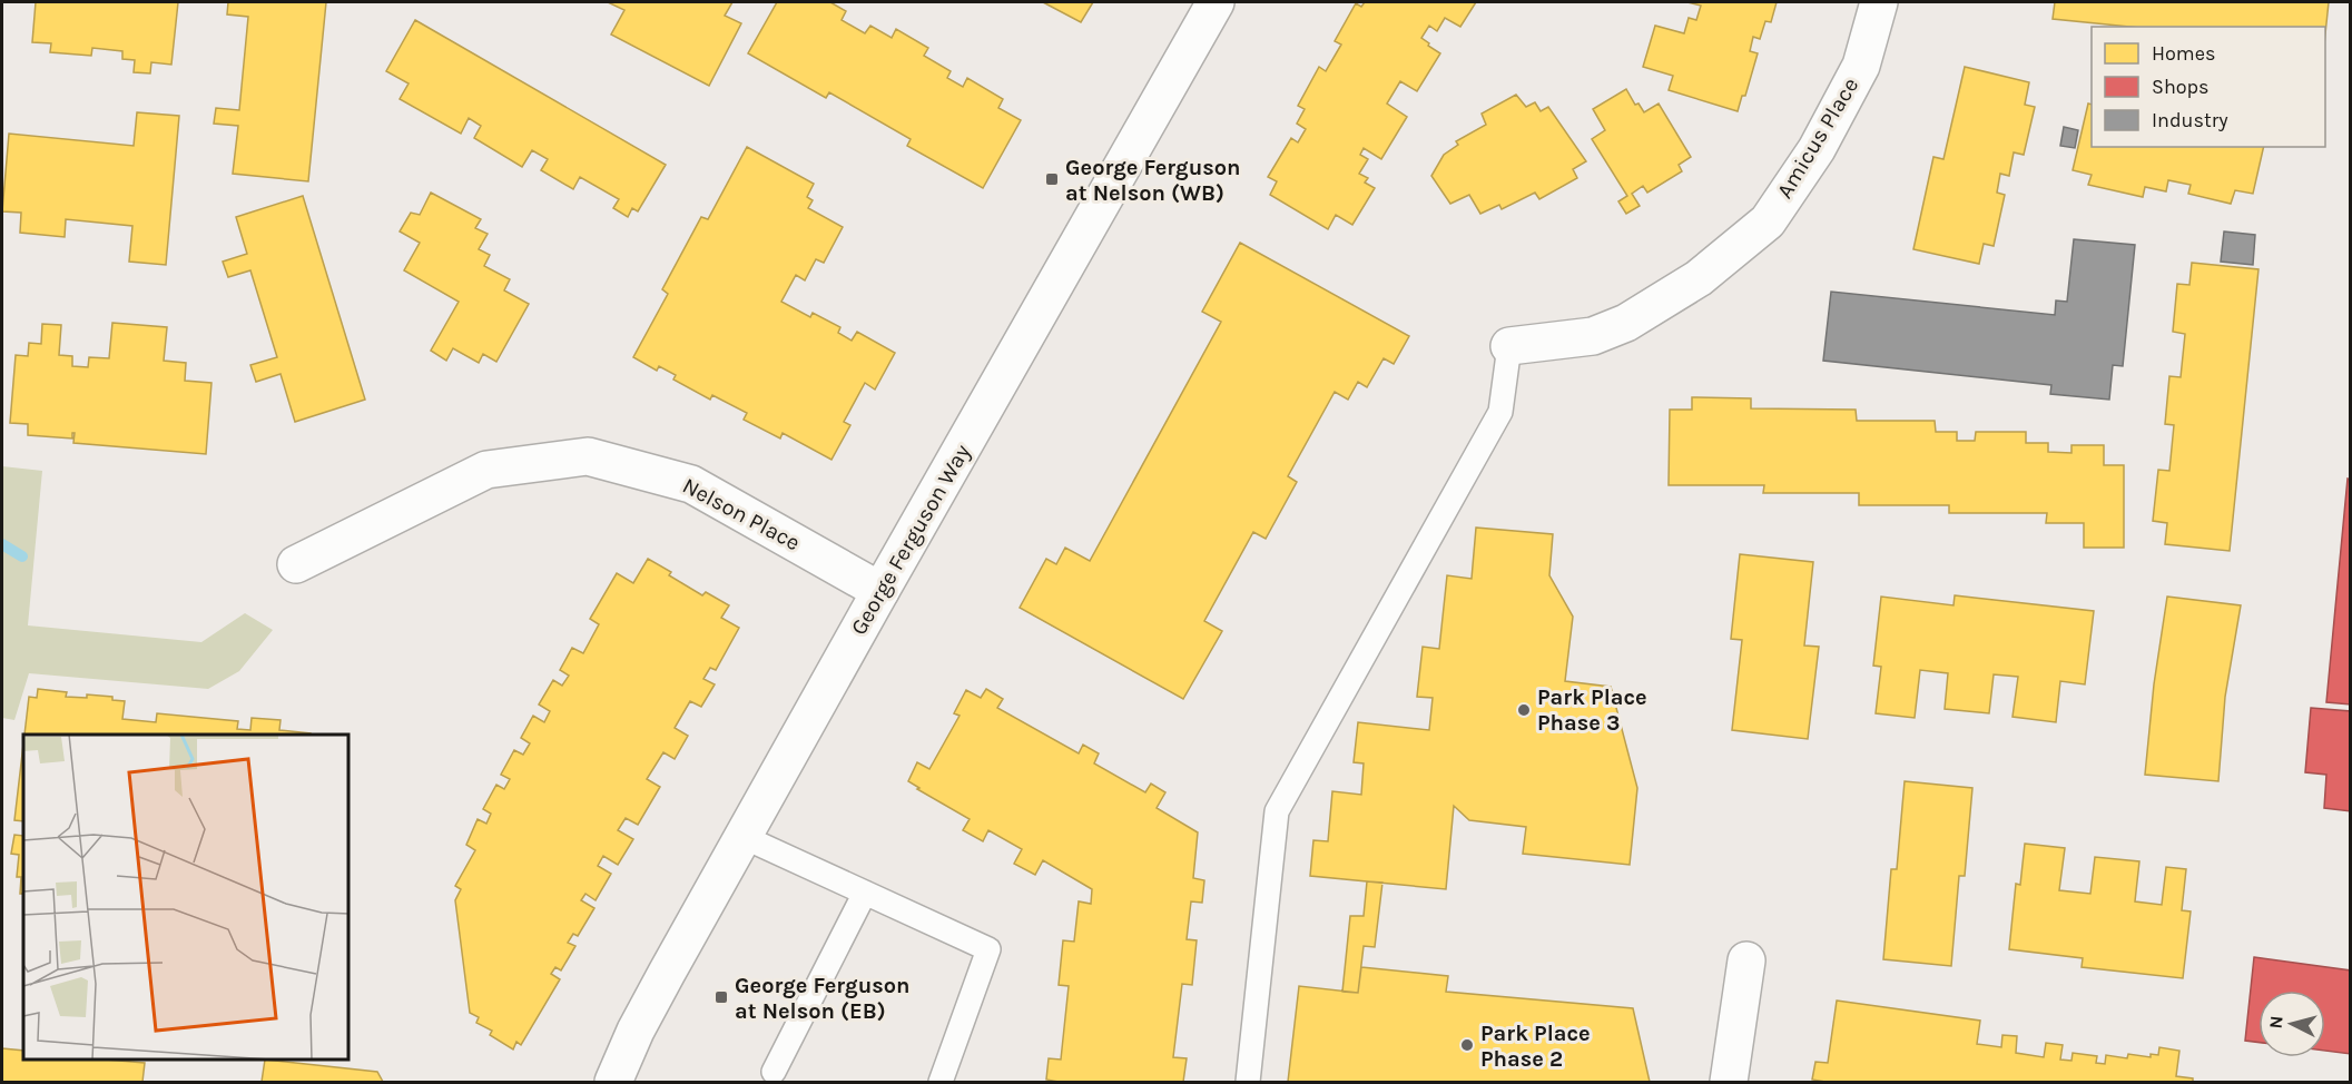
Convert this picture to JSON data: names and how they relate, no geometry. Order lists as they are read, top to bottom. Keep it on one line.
{"streets":{"street":["Amicus Place","Nelson Place","George Ferguson Way"]},"crossings":[["Nelson Place","George Ferguson Way"]],"places":{"transit":["George Ferguson at Nelson (WB)","George Ferguson at Nelson (EB)"],"other":["Park Place Phase 3","Park Place Phase 2"]},"legend":["Homes","Shops","Industry"],"north":"left"}
